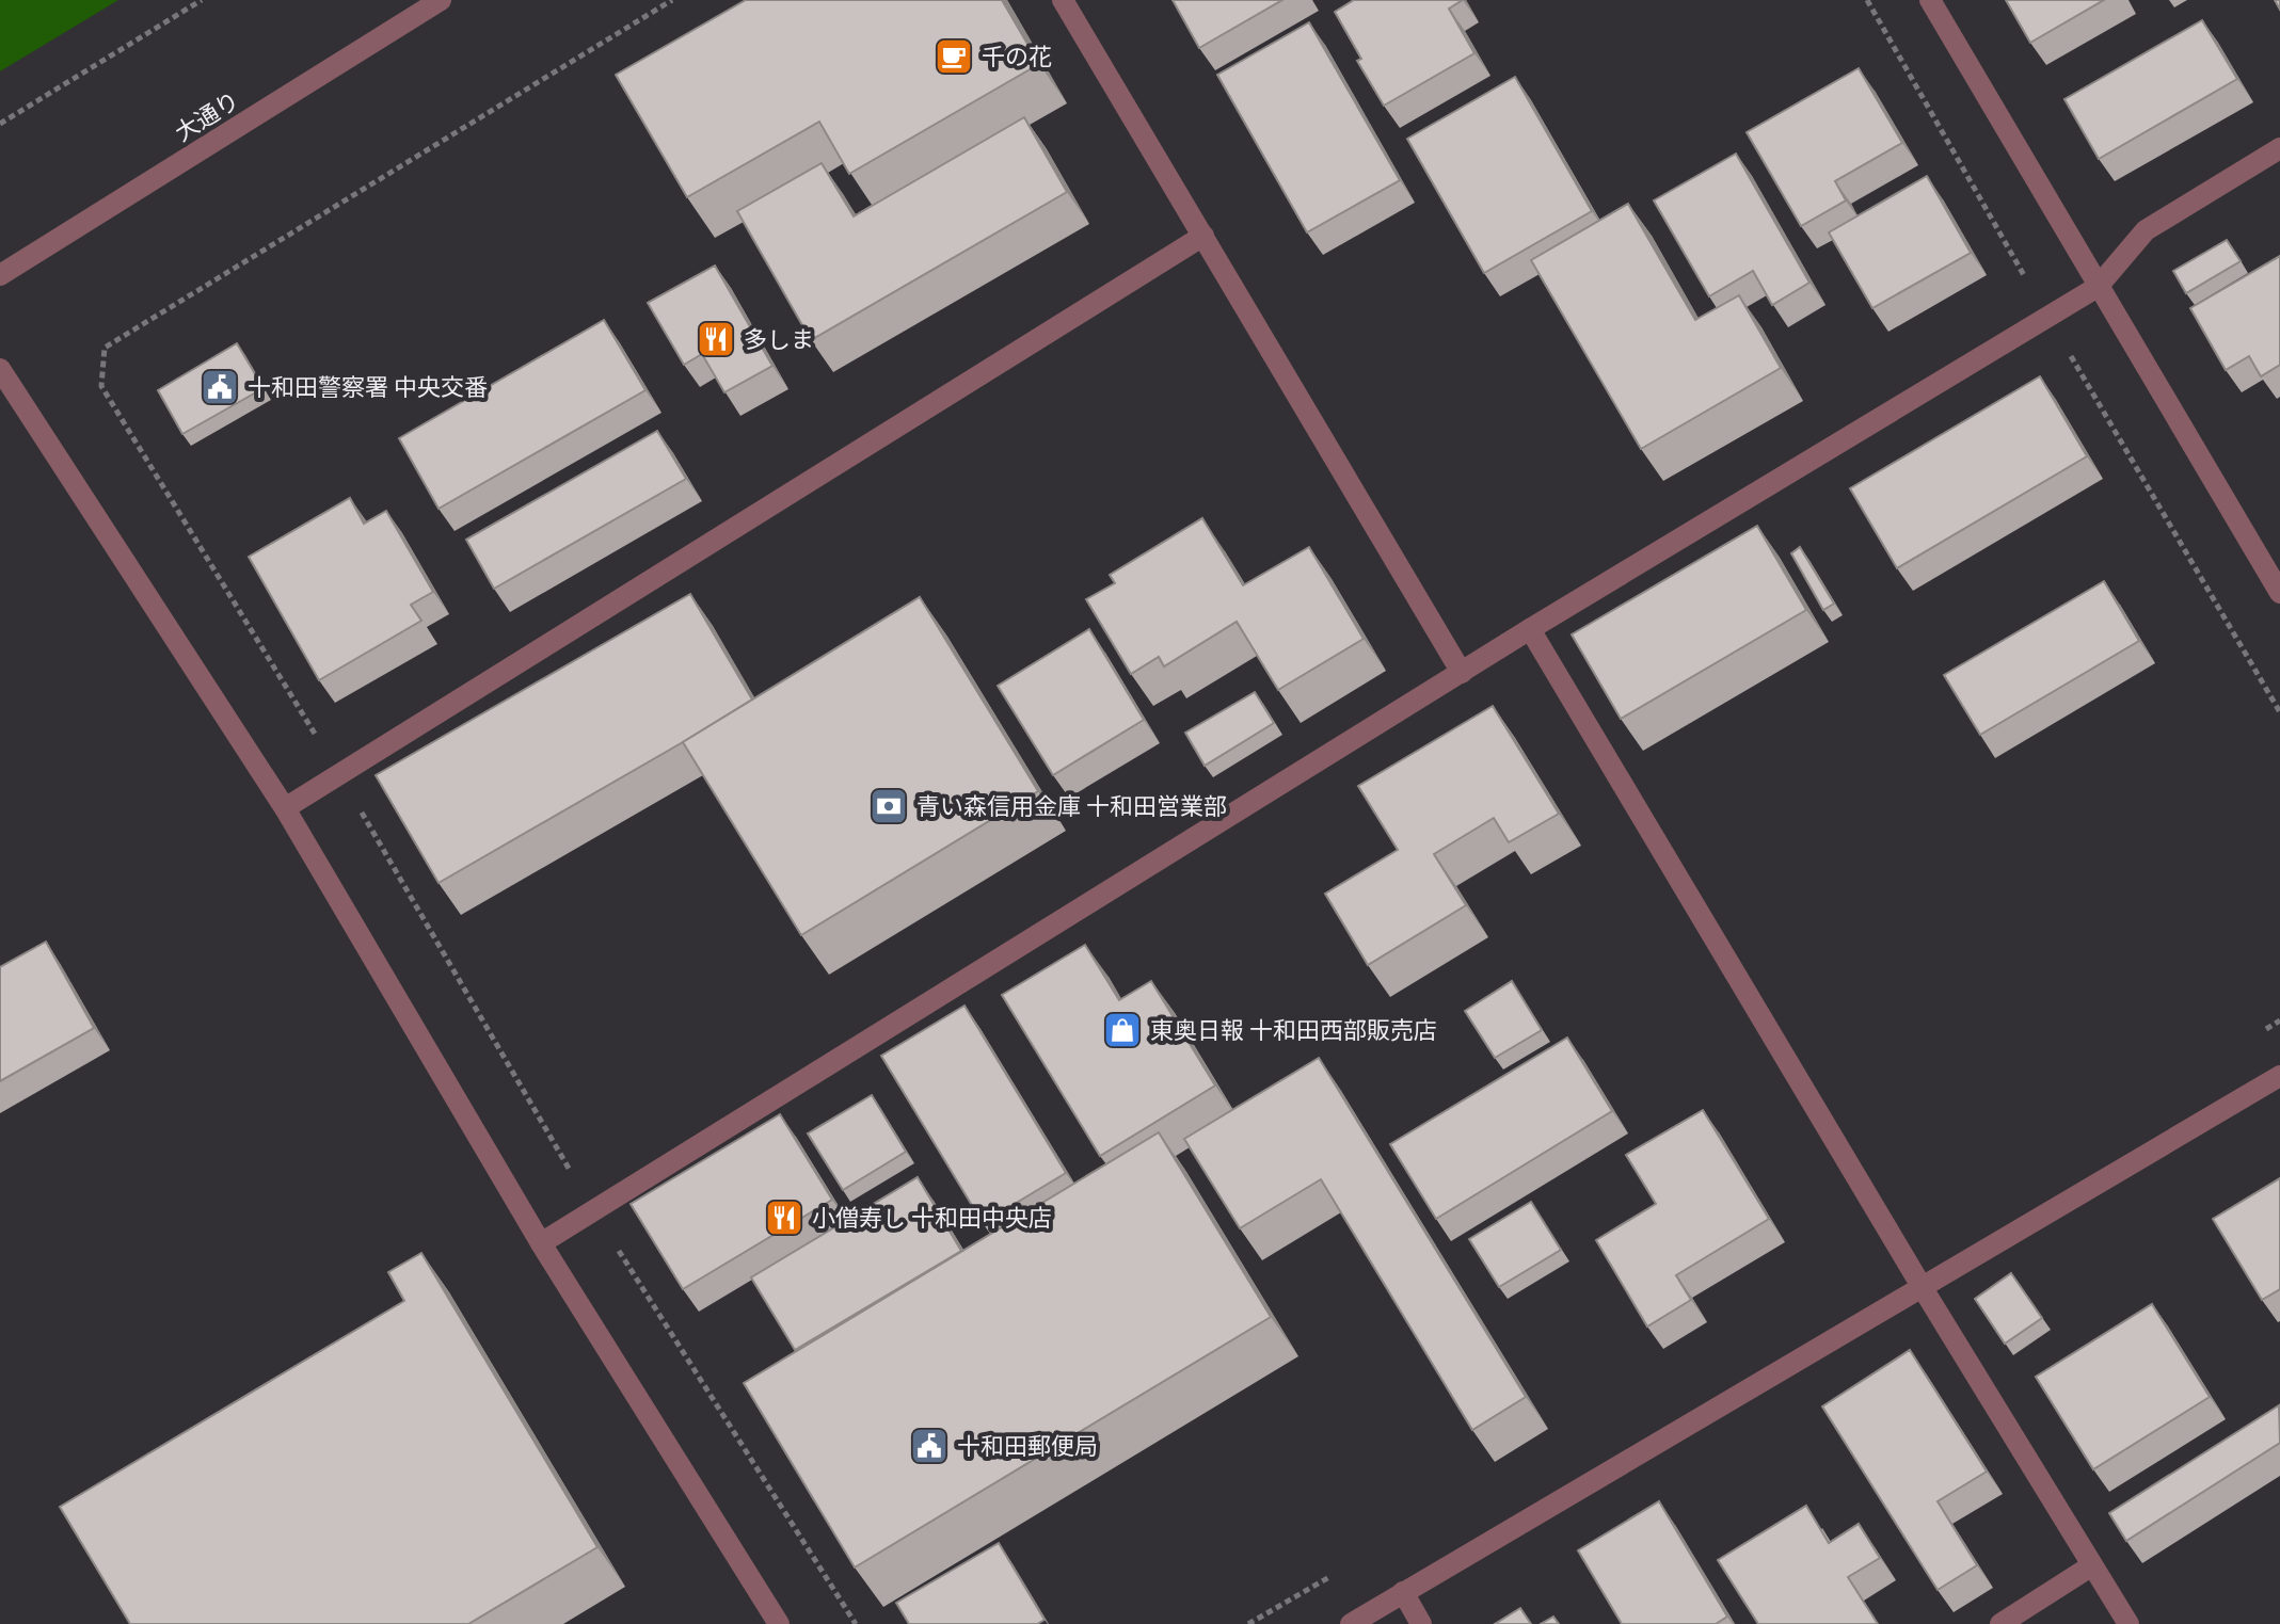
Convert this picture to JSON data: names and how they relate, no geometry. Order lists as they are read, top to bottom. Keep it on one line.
{"streets":{"street":["大通り"]},"places":{"cafe":["千の花"],"restaurant":["多しま","小僧寿し 十和田中央店"],"public building":["十和田警察署 中央交番","十和田郵便局"],"bank":["青い森信用金庫 十和田営業部"],"shop":["東奥日報 十和田西部販売店"]}}
